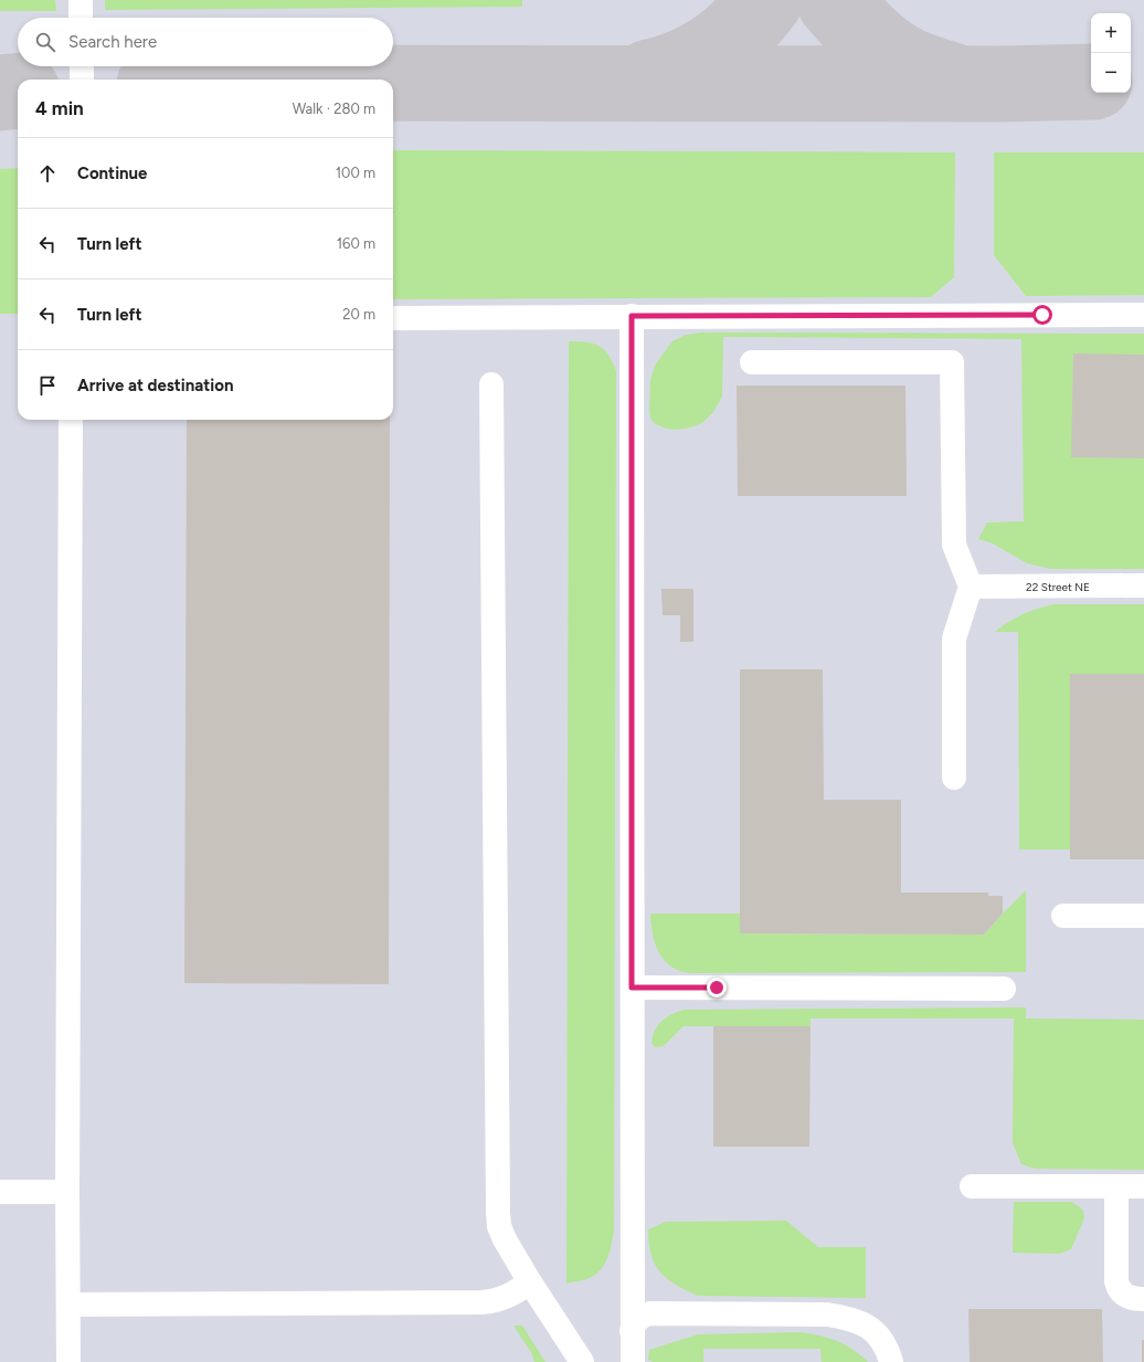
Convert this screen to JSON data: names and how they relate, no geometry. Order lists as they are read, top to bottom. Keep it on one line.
{"streets":{"street":["22 Street NE"]},"page":{"map_buttons":["+","−"],"search":"Search here","heading":["4 min","Walk · 280 m"],"list":[["Continue","100 m"],["Turn left","160 m"],["Turn left","20 m"],"Arrive at destination"]}}
